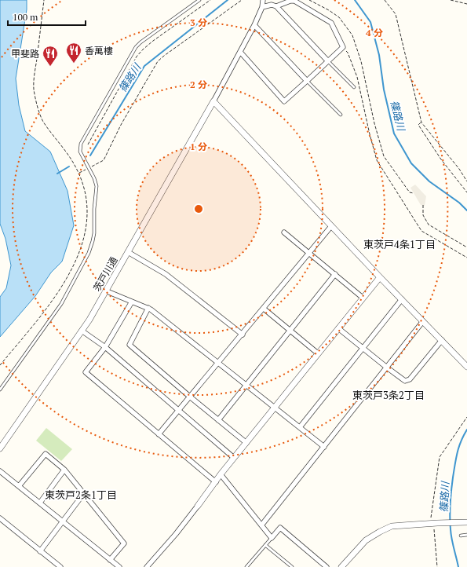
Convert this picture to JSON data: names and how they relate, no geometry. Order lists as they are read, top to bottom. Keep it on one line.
{"streets":{"street":["茨戸川通"]},"districts":["東茨戸4条1丁目","東茨戸3条2丁目","東茨戸2条1丁目"],"water":["篠路川"],"places":{"restaurant":["香萬樓","甲斐路"]},"scale_bar":"100 m","rings":["3 分","4 分","2 分","1 分"]}
